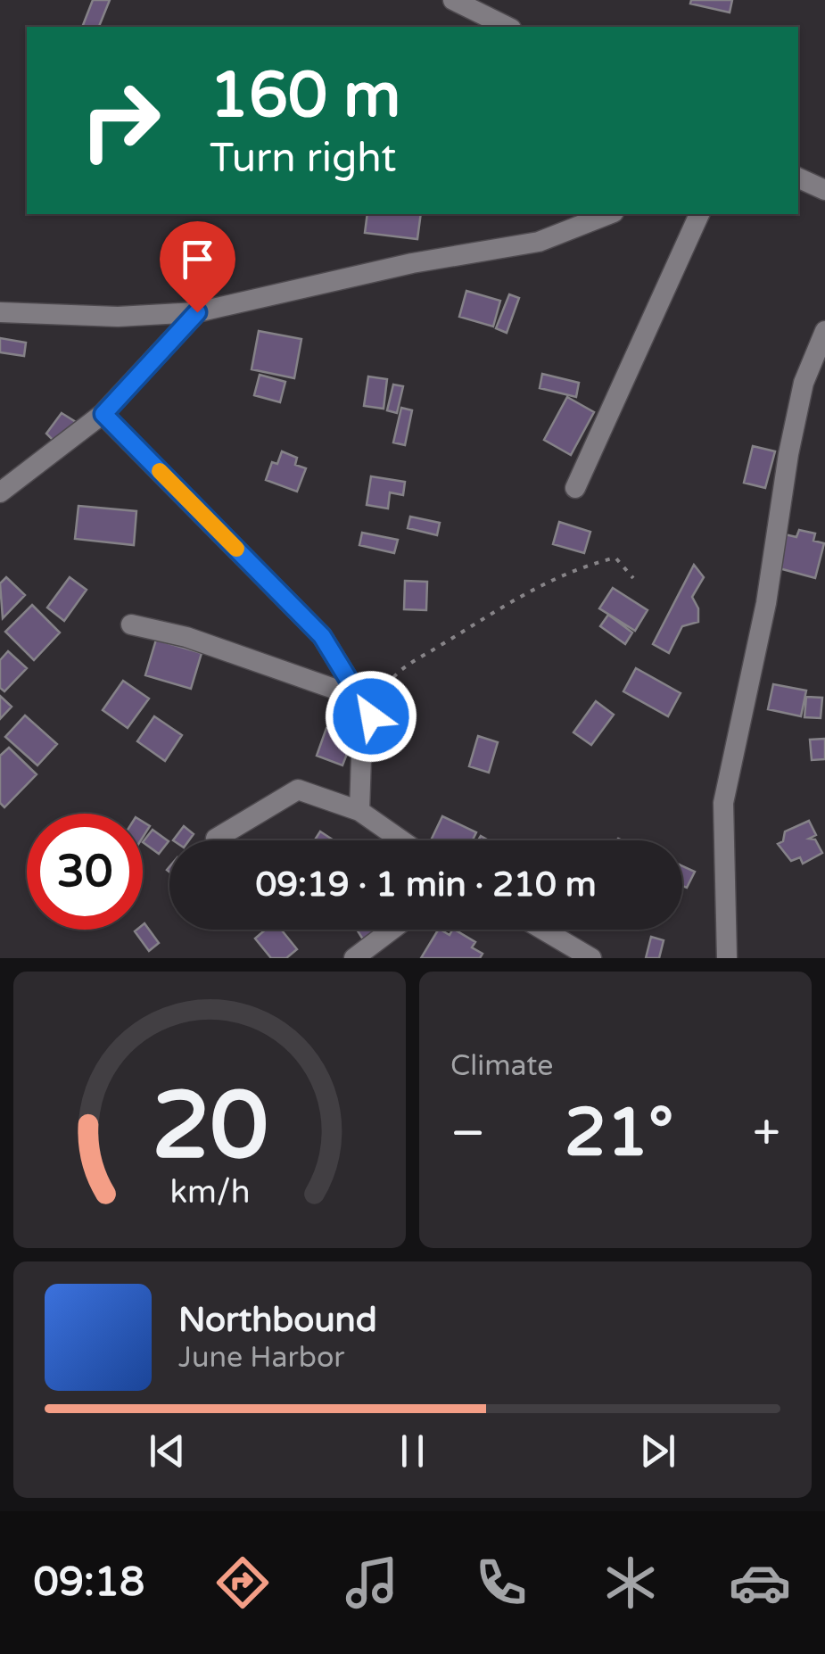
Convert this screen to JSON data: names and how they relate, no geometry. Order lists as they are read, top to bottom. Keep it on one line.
{"page":{"turn":["160 m","Turn right"],"limit":"30","trip":"09:19 · 1 min · 210 m","tile":"Climate","heat":["−","21°","+"],"song":["Northbound","June Harbor"],"tabs":"09:18","gauge":["20","km/h"]}}
